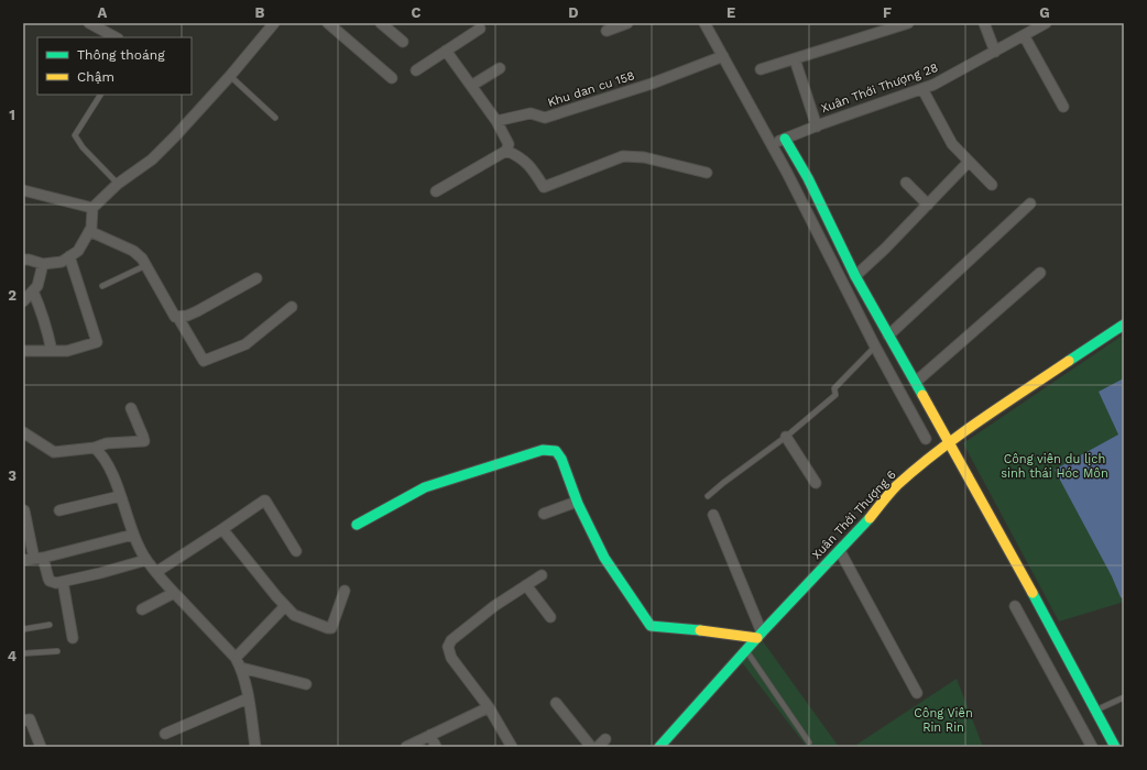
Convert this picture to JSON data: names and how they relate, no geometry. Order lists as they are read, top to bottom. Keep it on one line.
{"streets":{"street":["Xuân Thới Thượng 28","Khu dan cu 158","Xuân Thới Thượng 6"]},"parks":["Công viên du lịch sinh thái Hóc Môn","Công Viên Rin Rin"],"legend":["Thông thoáng","Chậm"],"grid":{"columns":["A","B","C","D","E","F","G"],"rows":["1","2","3","4"]}}
